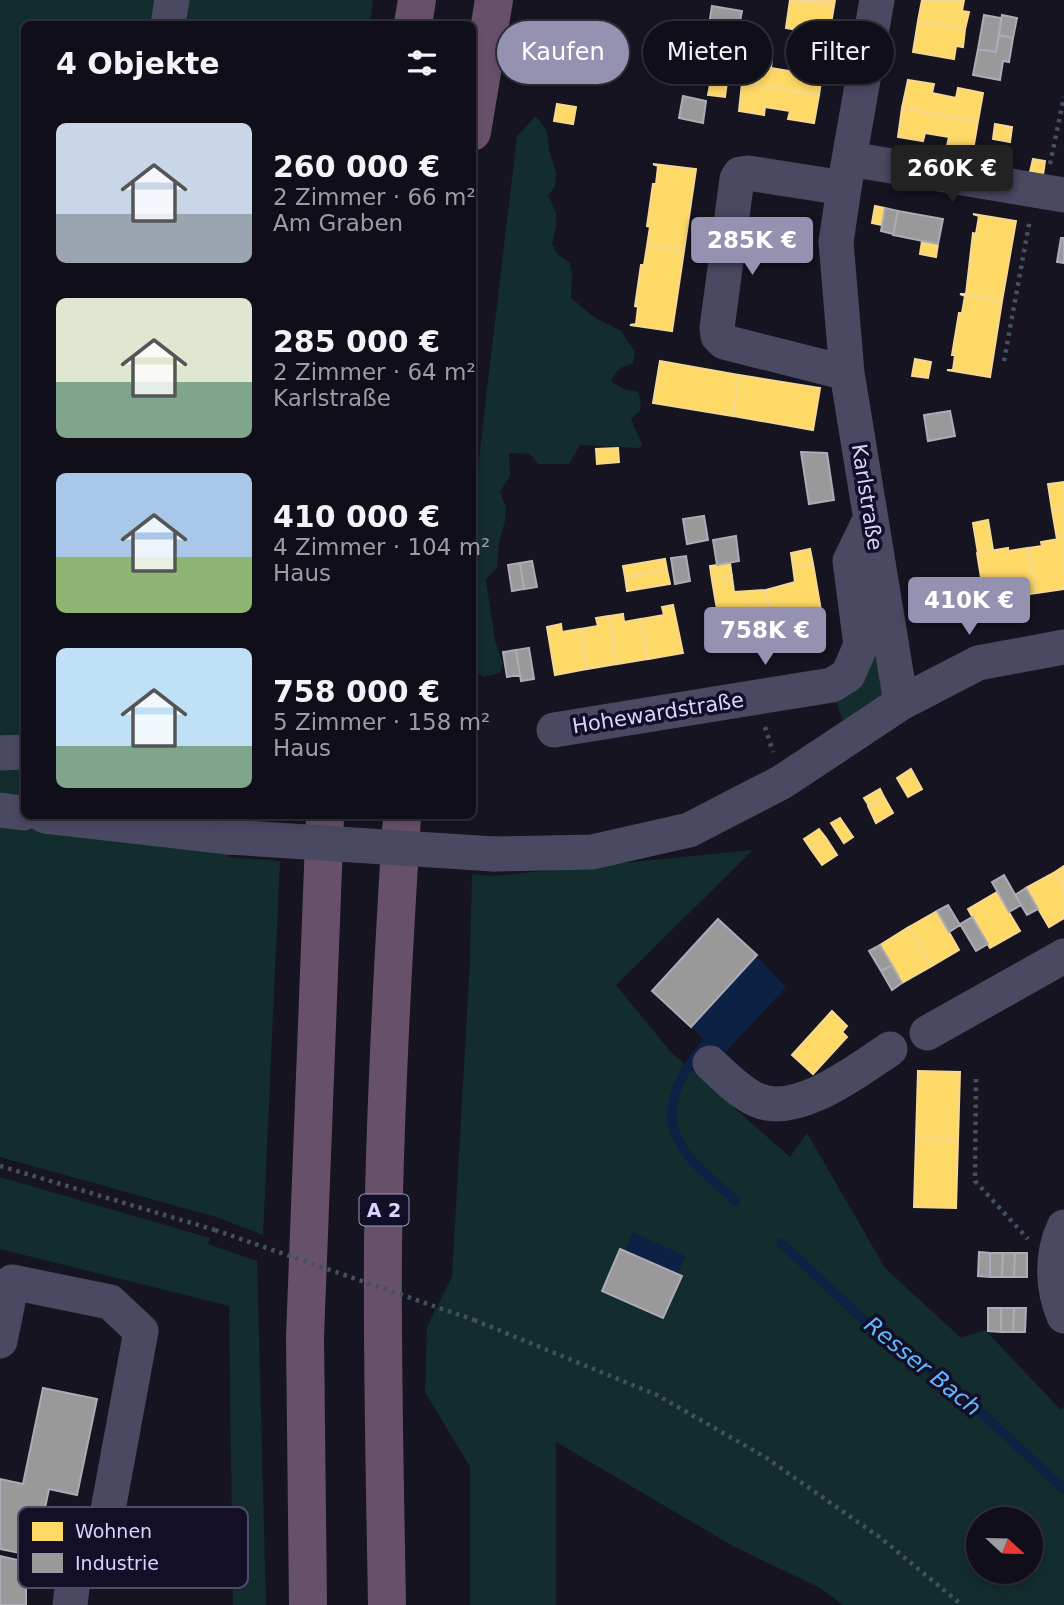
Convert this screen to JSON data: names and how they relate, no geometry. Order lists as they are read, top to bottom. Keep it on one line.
{"streets":{"highway":["A 2"],"street":["Karlstraße","Hohewardstraße"]},"crossings":[["Karlstraße","Hohewardstraße"]],"water":["Resser Bach"],"legend":["Wohnen","Industrie"],"north":"right","page":{"chip":["Kaufen","Mieten","Filter"],"heading":"4 Objekte","list":[{"name":"260 000 €","note":"2 Zimmer · 66 m² · Am Graben"},{"name":"285 000 €","note":"2 Zimmer · 64 m² · Karlstraße"},{"name":"410 000 €","note":"4 Zimmer · 104 m² · Haus"},{"name":"758 000 €","note":"5 Zimmer · 158 m² · Haus"}],"price":["260K €","285K €","410K €","758K €"]}}
